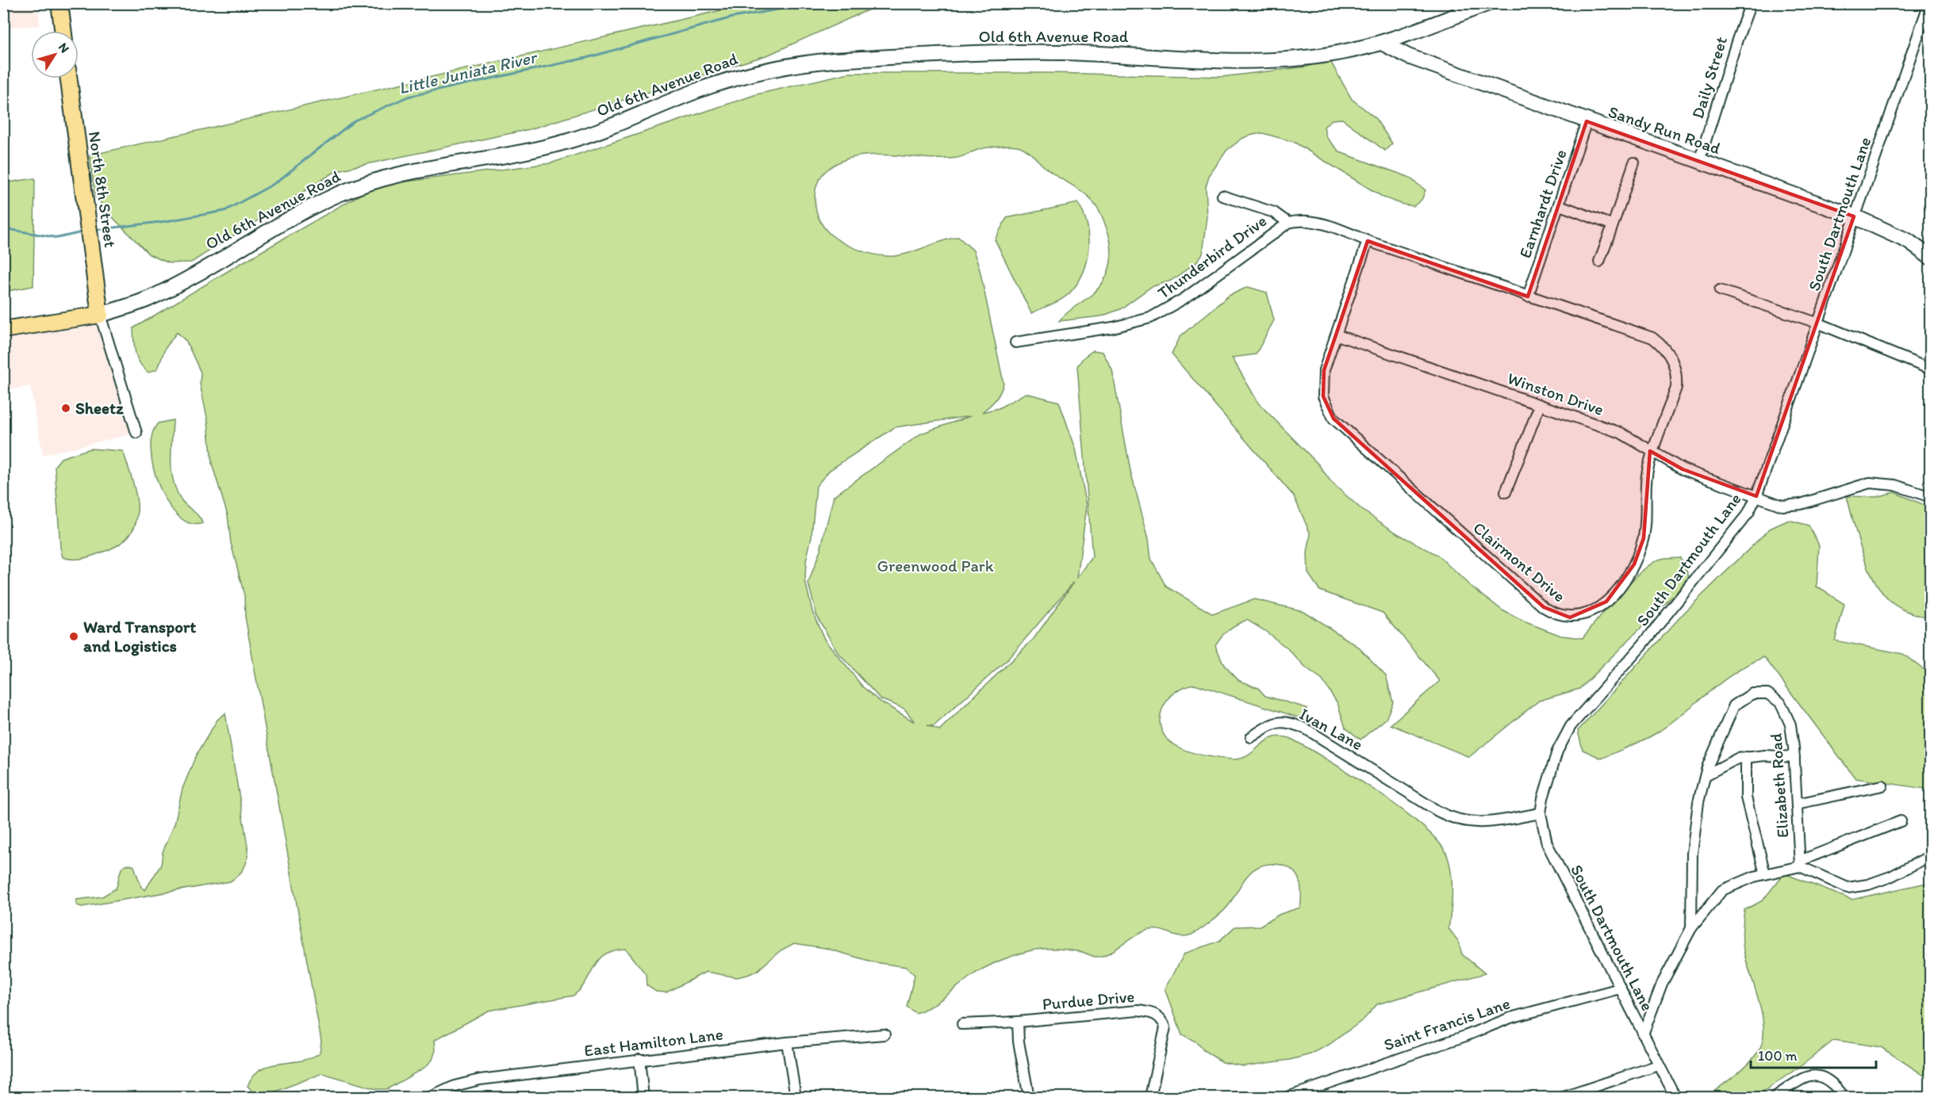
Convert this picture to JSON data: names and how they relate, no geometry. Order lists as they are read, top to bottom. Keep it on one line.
{"streets":{"main road":["Old 6th Avenue Road","Sandy Run Road","North 8th Street"],"street":["Daily Street","Earnhardt Drive","South Dartmouth Lane","Thunderbird Drive","Winston Drive","Clairmont Drive","Ivan Lane","Elizabeth Road","Purdue Drive","Saint Francis Lane","East Hamilton Lane"]},"crossings":[["Old 6th Avenue Road","Sandy Run Road"],["Old 6th Avenue Road","North 8th Street"],["Daily Street","Sandy Run Road"],["Sandy Run Road","Earnhardt Drive"],["Sandy Run Road","South Dartmouth Lane"],["Earnhardt Drive","Clairmont Drive"],["South Dartmouth Lane","Winston Drive"],["South Dartmouth Lane","Ivan Lane"],["South Dartmouth Lane","Saint Francis Lane"],["Thunderbird Drive","Clairmont Drive"],["Winston Drive","Clairmont Drive"]],"water":["Little Juniata River"],"parks":["Greenwood Park"],"places":["Sheetz","Ward Transport and Logistics"],"scale_bar":"100 m","north":"top right"}
